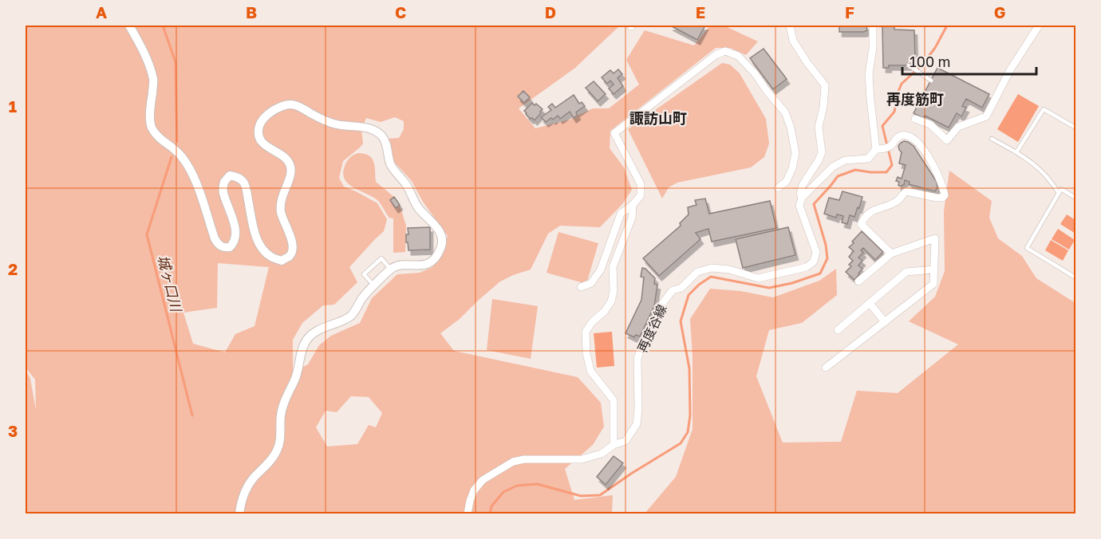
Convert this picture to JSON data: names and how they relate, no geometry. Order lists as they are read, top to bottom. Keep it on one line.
{"streets":{"street":["再度谷線"]},"districts":["再度筋町","諏訪山町"],"water":["城ヶ口川"],"scale_bar":"100 m","grid":{"columns":["A","B","C","D","E","F","G"],"rows":["1","2","3"]}}
